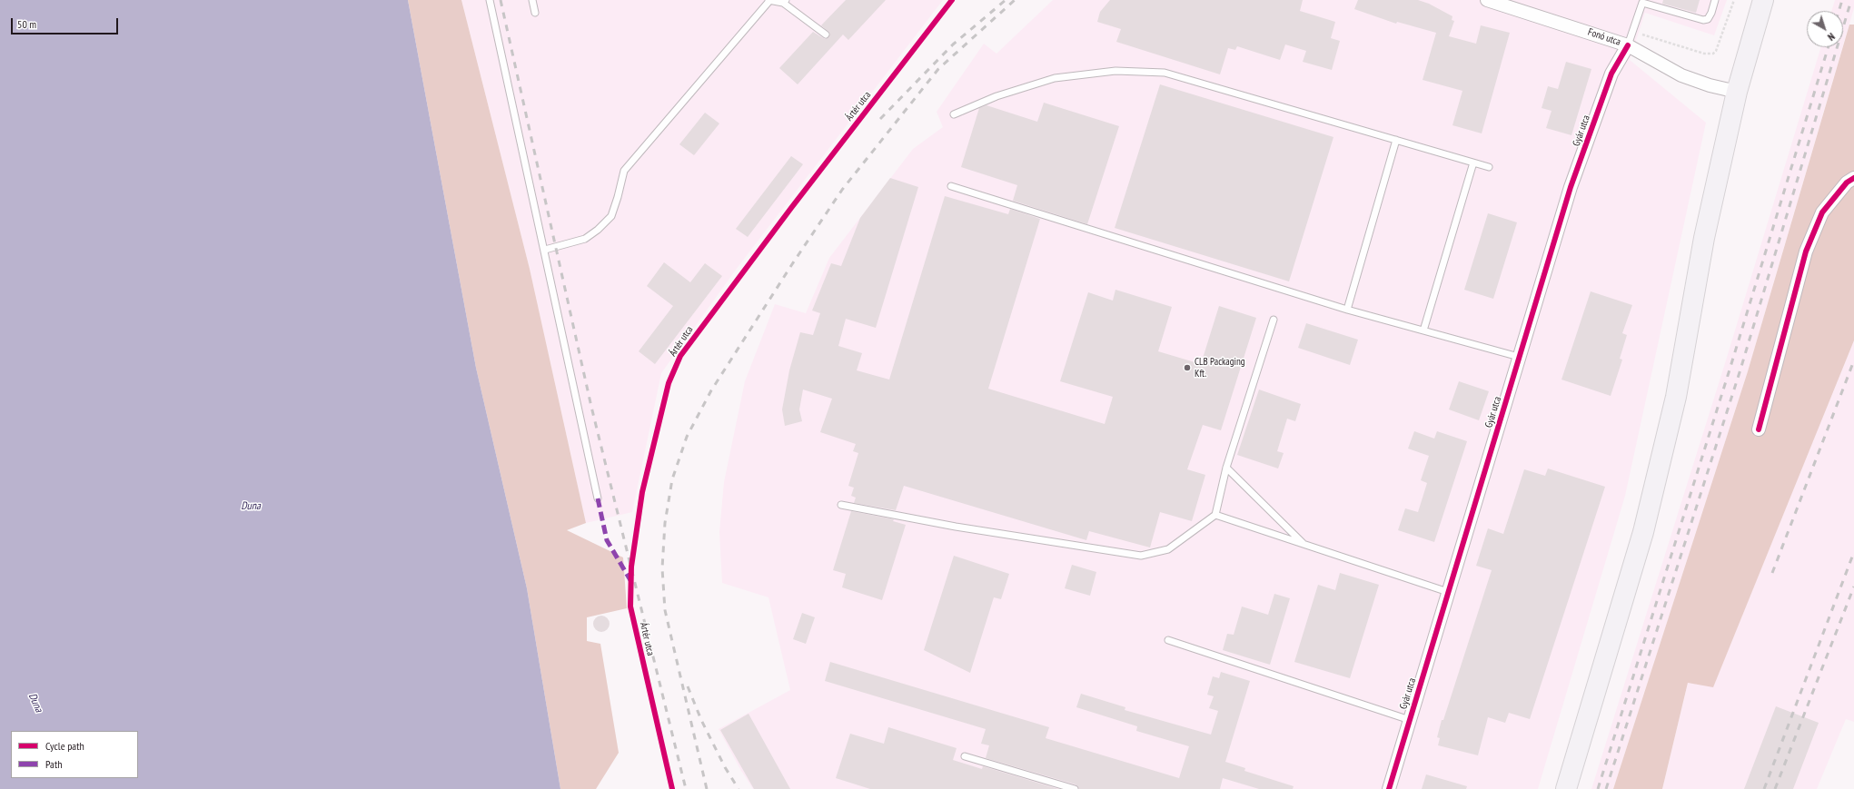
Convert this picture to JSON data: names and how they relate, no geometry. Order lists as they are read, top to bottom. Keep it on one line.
{"streets":{"street":["Fonó utca","Gyár utca"],"cycle path":["Ártér utca"]},"crossings":[["Fonó utca","Gyár utca"]],"water":["Duna"],"places":["CLB Packaging Kft."],"legend":["Cycle path","Path"],"scale_bar":"50 m","north":"bottom right"}
